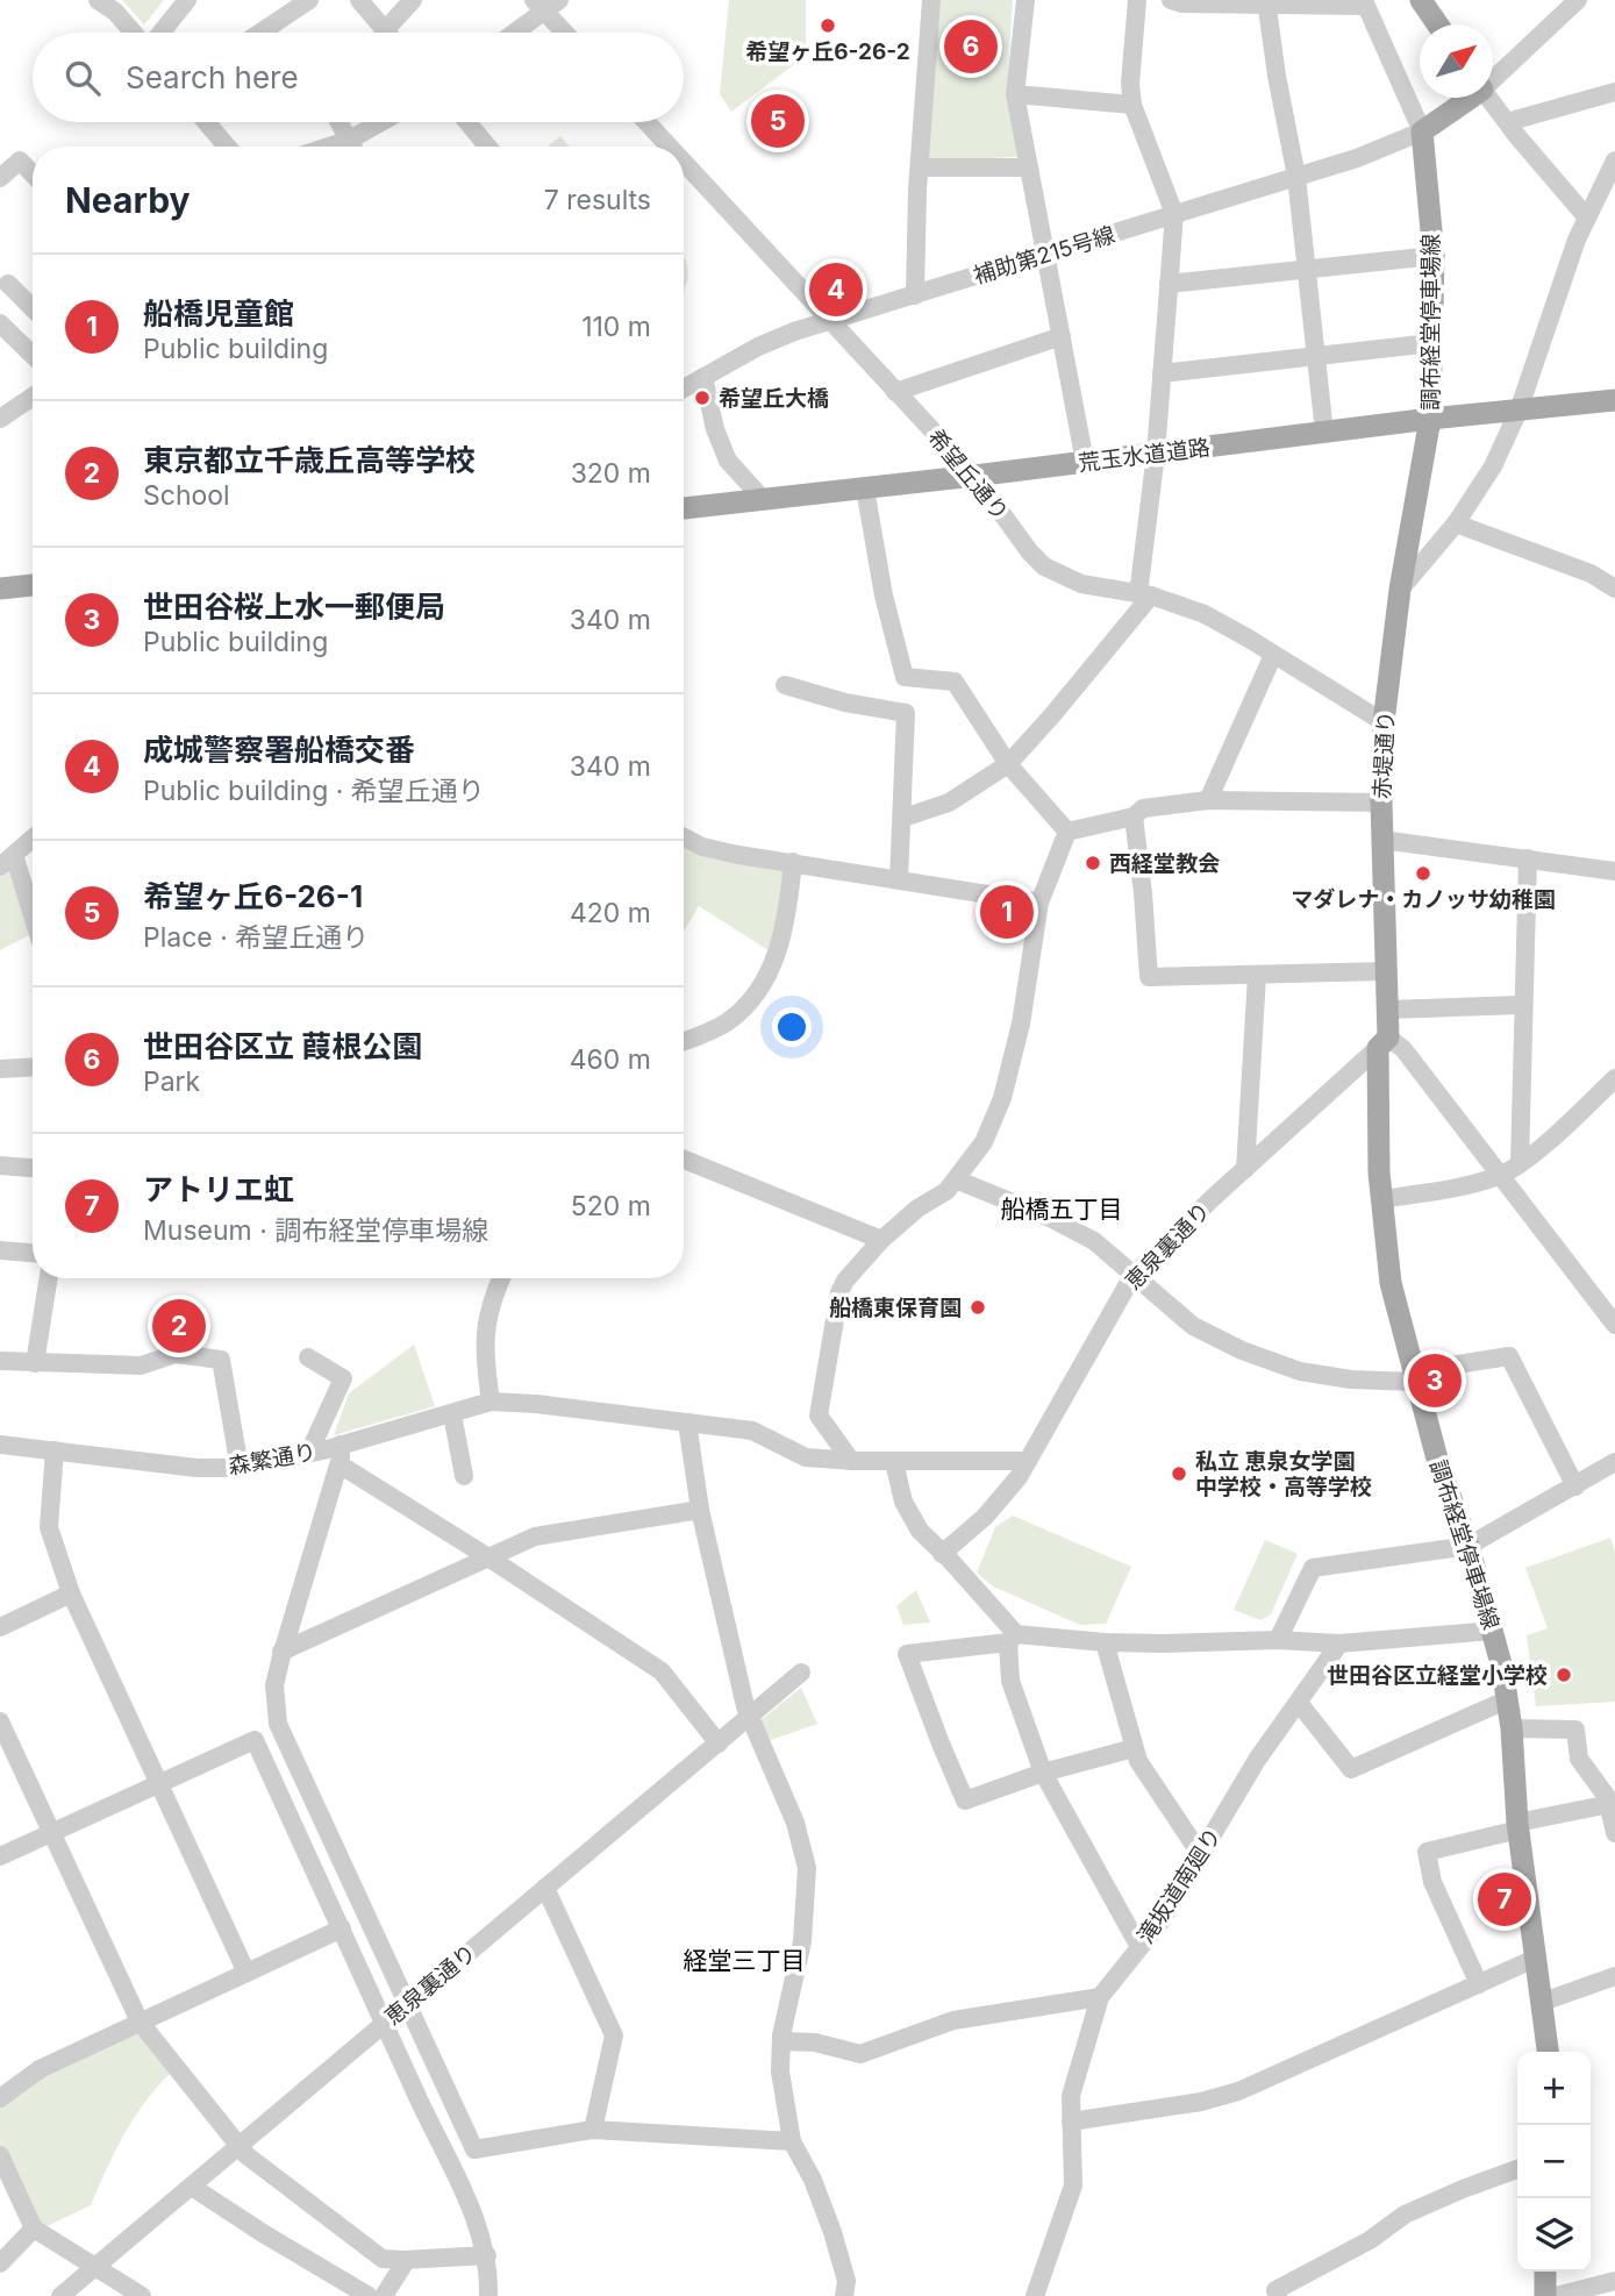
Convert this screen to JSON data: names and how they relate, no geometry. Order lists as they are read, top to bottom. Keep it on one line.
{"streets":{"main road":["調布経堂停車場線","荒玉水道道路","赤堤通り"],"street":["補助第215号線","希望丘通り","恵泉裏通り","森繁通り","滝坂道南廻り"]},"crossings":[["補助第215号線","調布経堂停車場線"],["補助第215号線","希望丘通り"],["調布経堂停車場線","荒玉水道道路"],["調布経堂停車場線","赤堤通り"],["調布経堂停車場線","恵泉裏通り"],["荒玉水道道路","希望丘通り"],["希望丘通り","赤堤通り"],["赤堤通り","恵泉裏通り"]],"districts":["船橋五丁目","経堂三丁目"],"places":["希望ヶ丘6-26-2","希望丘大橋","西経堂教会","マダレナ・カノッサ幼稚園","船橋東保育園","私立 恵泉女学園 中学校・高等学校","世田谷区立経堂小学校"],"north":"top right","page":{"pins":["6","5","4","1","2","3","7"],"search":"Search here","heading":["Nearby","7 results"],"list":[{"mark":"1","name":"船橋児童館","note":"Public building","value":"110 m"},{"mark":"2","name":"東京都立千歳丘高等学校","note":"School","value":"320 m"},{"mark":"3","name":"世田谷桜上水一郵便局","note":"Public building","value":"340 m"},{"mark":"4","name":"成城警察署船橋交番","note":"Public building · 希望丘通り","value":"340 m"},{"mark":"5","name":"希望ヶ丘6-26-1","note":"Place · 希望丘通り","value":"420 m"},{"mark":"6","name":"世田谷区立 葭根公園","note":"Park","value":"460 m"},{"mark":"7","name":"アトリエ虹","note":"Museum · 調布経堂停車場線","value":"520 m"}],"map_buttons":["+","−"]}}
